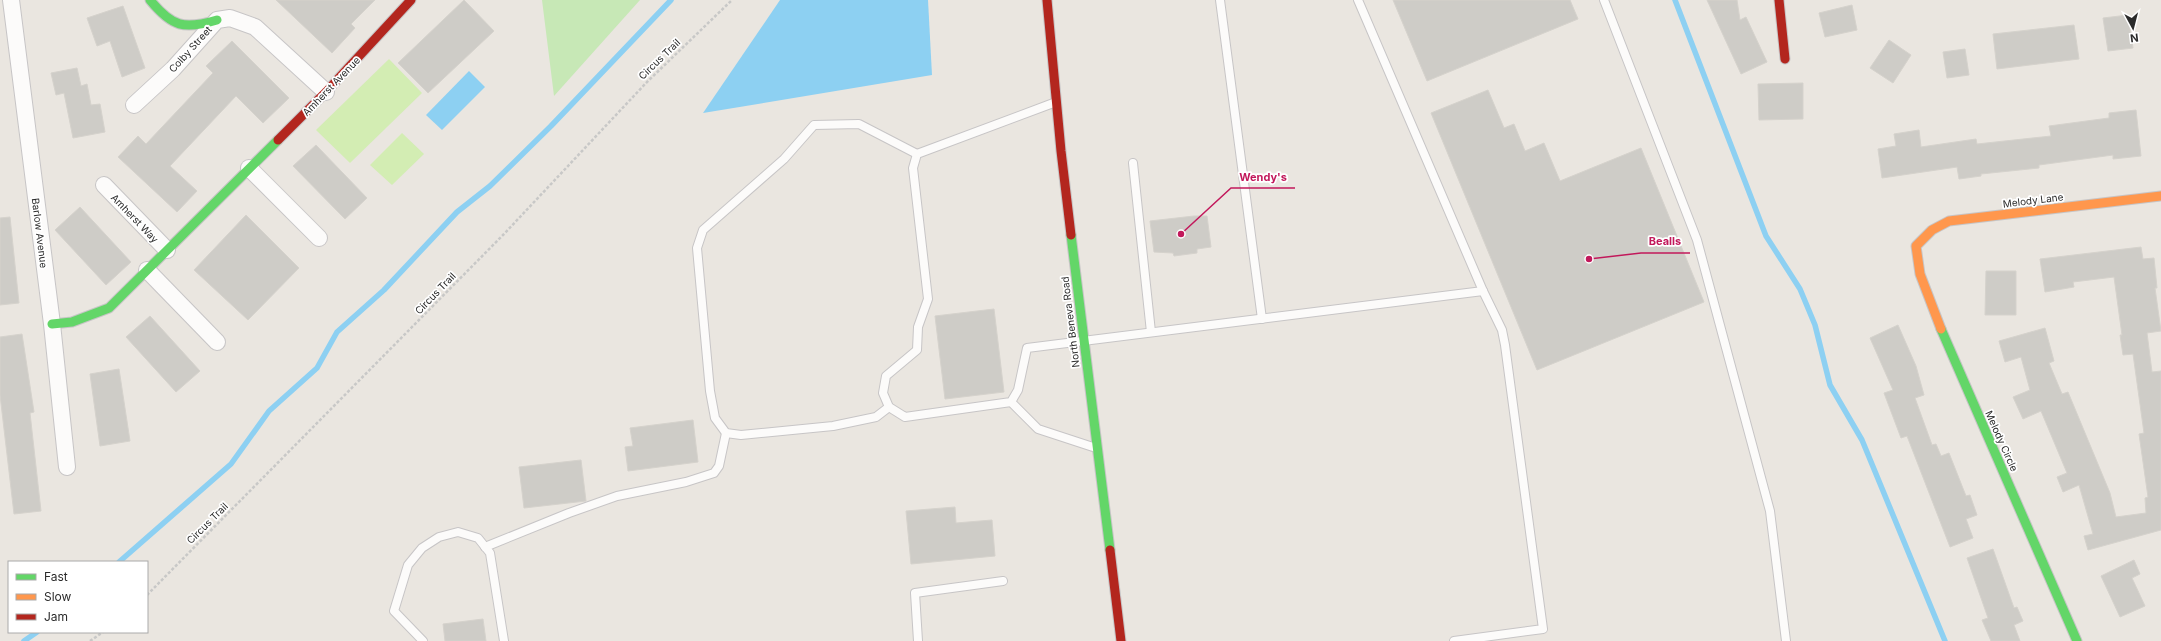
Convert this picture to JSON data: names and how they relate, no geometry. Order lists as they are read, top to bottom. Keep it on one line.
{"streets":{"street":["Colby Street","Amherst Avenue","Melody Lane","Amherst Way","Barlow Avenue","North Beneva Road","Melody Circle"],"path":["Circus Trail"]},"crossings":[["Colby Street","Amherst Avenue"],["Amherst Avenue","Amherst Way"],["Amherst Avenue","Barlow Avenue"],["Melody Lane","Melody Circle"]],"places":["Wendy's","Bealls"],"legend":["Fast","Slow","Jam"],"north":"bottom"}
